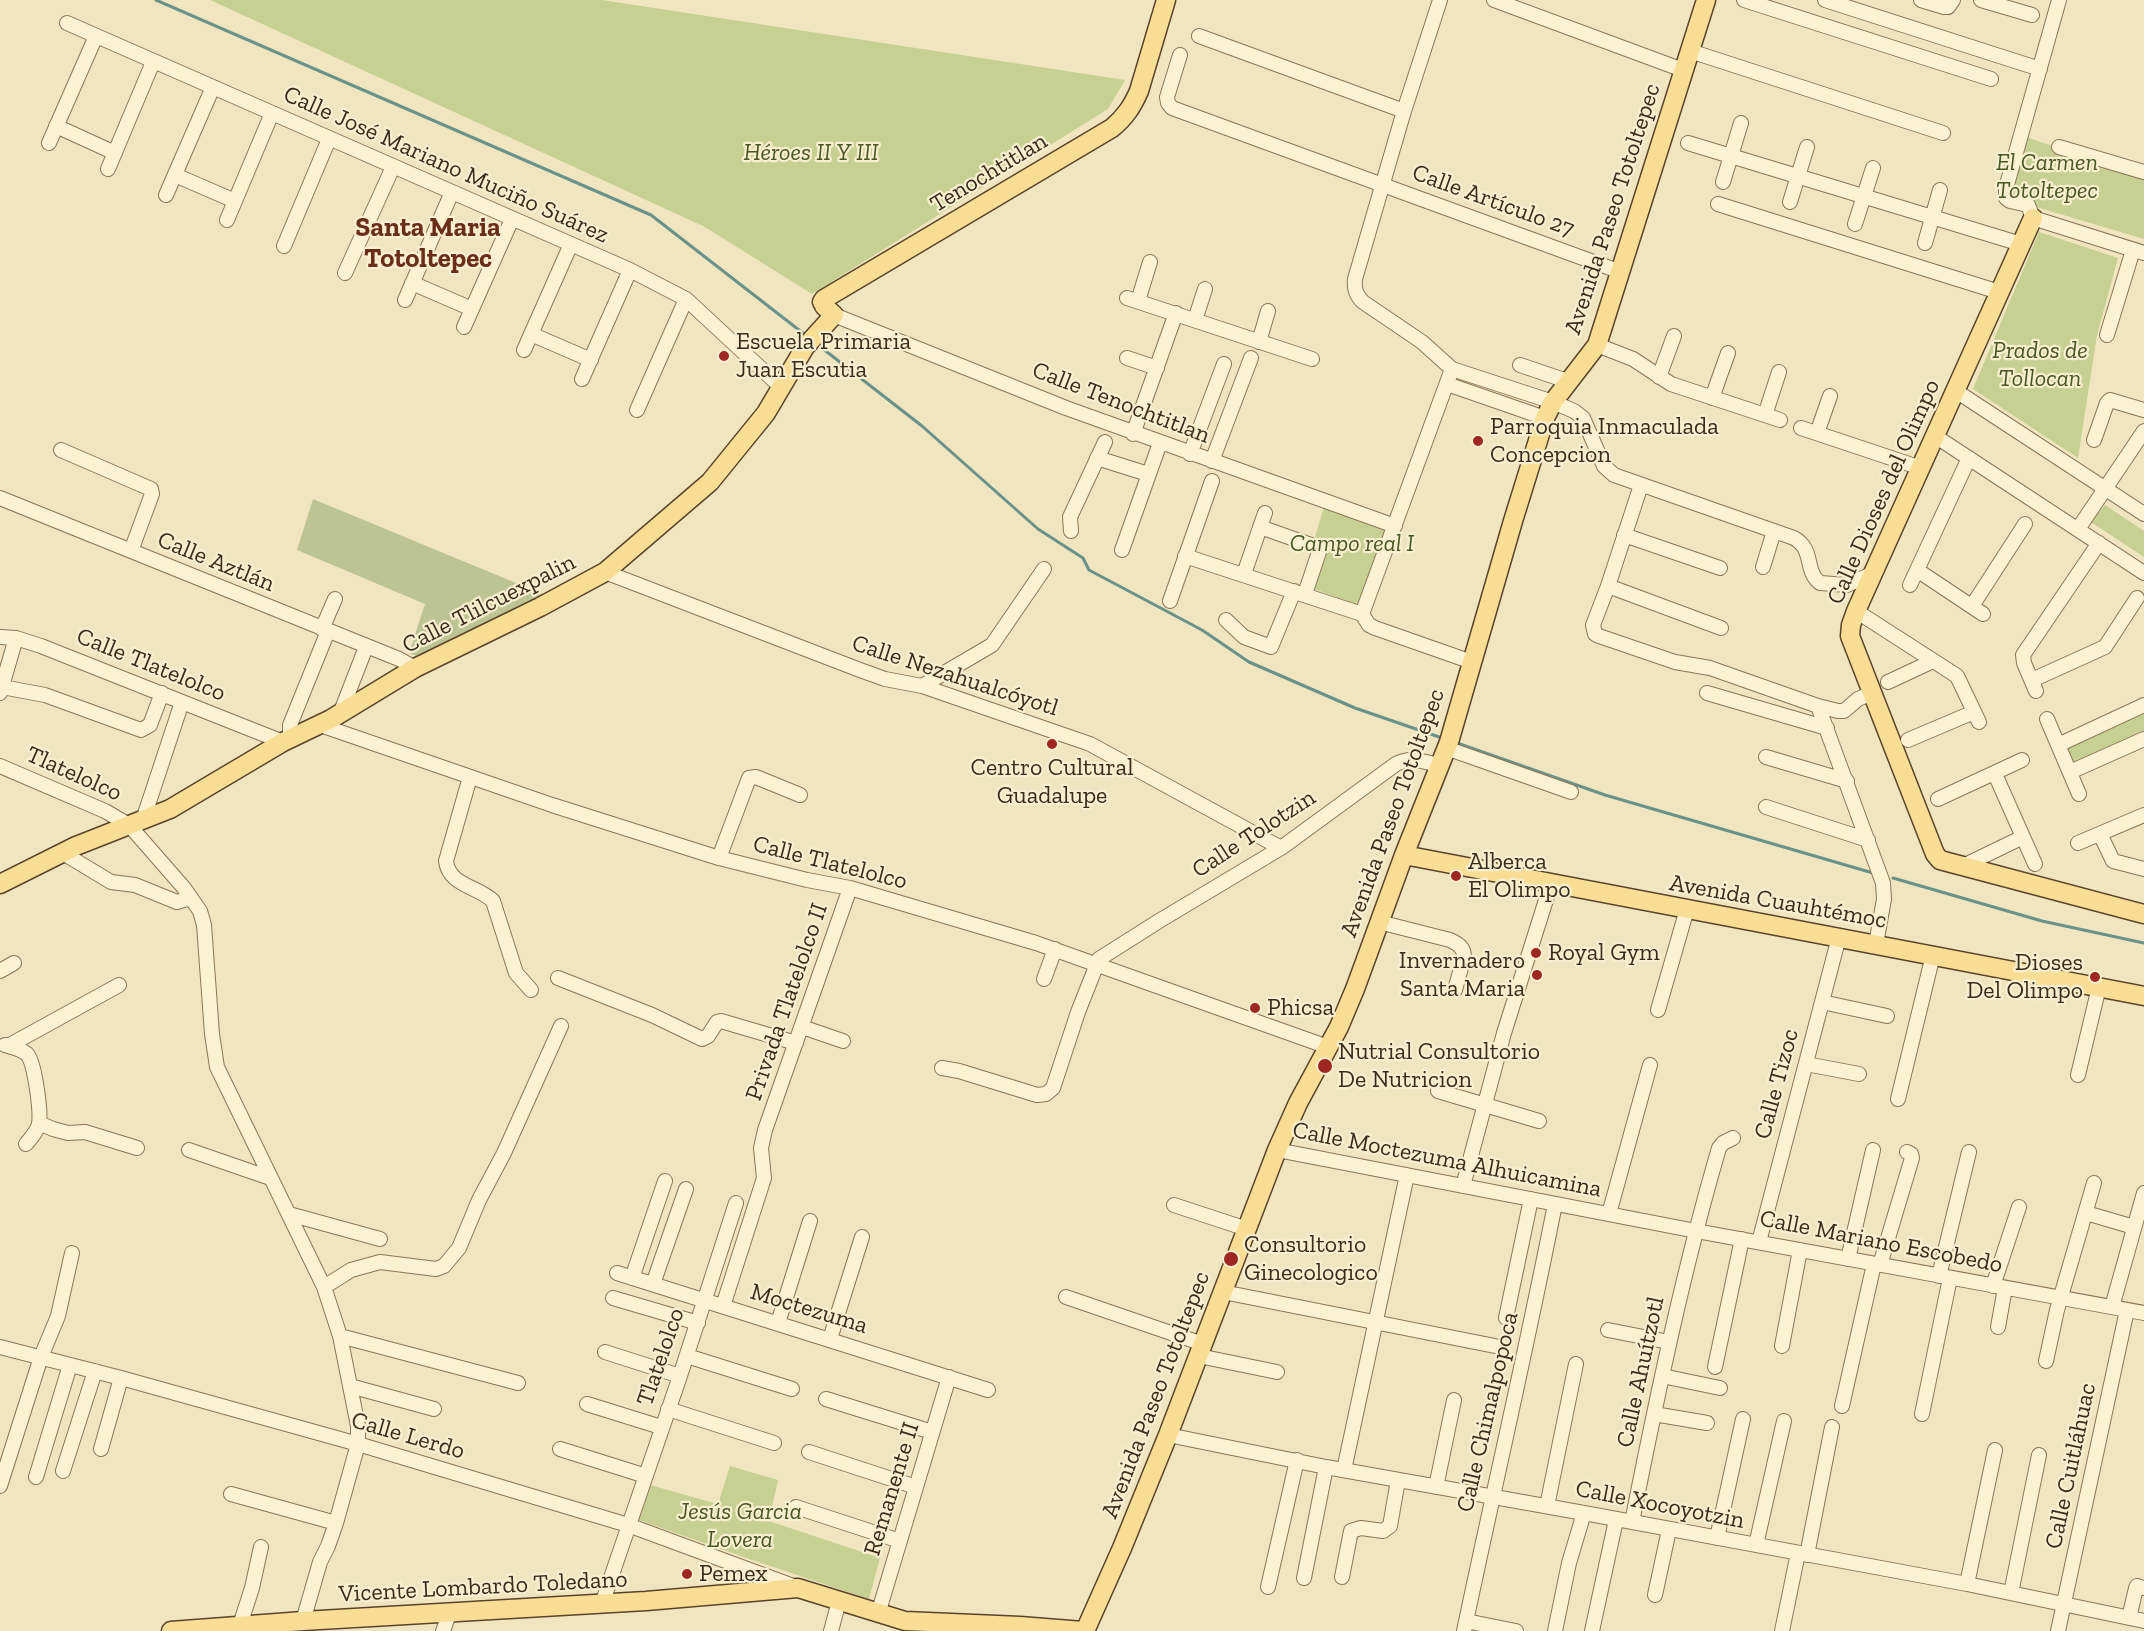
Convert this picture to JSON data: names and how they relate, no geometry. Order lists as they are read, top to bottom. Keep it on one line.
{"streets":{"main road":["Tenochtitlan","Avenida Paseo Totoltepec","Calle Dioses del Olimpo","Calle Tlilcuexpalin","Avenida Cuauhtémoc","Vicente Lombardo Toledano"],"street":["Calle José Mariano Muciño Suárez","Calle Artículo 27","Calle Tenochtitlan","Calle Aztlán","Calle Tlatelolco","Calle Nezahualcóyotl","Tlatelolco","Calle Tolotzin","Privada Tlatelolco II","Calle Tizoc","Calle Moctezuma Alhuicamina","Calle Mariano Escobedo","Moctezuma","Calle Ahuítzotl","Calle Chimalpopoca","Calle Lerdo","Calle Cuitláhuac","Remanente II","Calle Xocoyotzin"]},"crossings":[["Calle José Mariano Muciño Suárez","Calle Tlilcuexpalin"],["Tenochtitlan","Calle Tenochtitlan"],["Tenochtitlan","Calle Tlilcuexpalin"],["Calle Artículo 27","Avenida Paseo Totoltepec"],["Avenida Paseo Totoltepec","Calle Tlatelolco"],["Avenida Paseo Totoltepec","Calle Tolotzin"],["Avenida Paseo Totoltepec","Avenida Cuauhtémoc"],["Avenida Paseo Totoltepec","Calle Moctezuma Alhuicamina"],["Avenida Paseo Totoltepec","Calle Xocoyotzin"],["Calle Aztlán","Calle Tlilcuexpalin"],["Calle Tlilcuexpalin","Calle Tlatelolco"],["Calle Tlilcuexpalin","Calle Nezahualcóyotl"],["Calle Tlilcuexpalin","Tlatelolco"],["Calle Tlatelolco","Calle Tolotzin"],["Calle Tlatelolco","Privada Tlatelolco II"],["Calle Nezahualcóyotl","Calle Tolotzin"],["Tlatelolco","Moctezuma"],["Tlatelolco","Calle Lerdo"],["Tlatelolco","Vicente Lombardo Toledano"],["Avenida Cuauhtémoc","Calle Tizoc"],["Privada Tlatelolco II","Moctezuma"],["Calle Tizoc","Calle Mariano Escobedo"],["Calle Moctezuma Alhuicamina","Calle Mariano Escobedo"],["Calle Moctezuma Alhuicamina","Calle Chimalpopoca"],["Calle Mariano Escobedo","Calle Ahuítzotl"],["Calle Mariano Escobedo","Calle Cuitláhuac"],["Moctezuma","Remanente II"],["Calle Ahuítzotl","Calle Xocoyotzin"],["Calle Chimalpopoca","Calle Xocoyotzin"],["Calle Lerdo","Vicente Lombardo Toledano"],["Calle Cuitláhuac","Calle Xocoyotzin"]],"districts":["Santa Maria Totoltepec"],"parks":["Héroes II Y III","El Carmen Totoltepec","Prados de Tollocan","Campo real I","Jesús Garcia Lovera"],"places":["Escuela Primaria Juan Escutia","Parroquia Inmaculada Concepcion","Centro Cultural Guadalupe","Alberca El Olimpo","Royal Gym","Invernadero Santa Maria","Dioses Del Olimpo","Phicsa","Nutrial Consultorio De Nutricion","Consultorio Ginecologico","Pemex"]}
